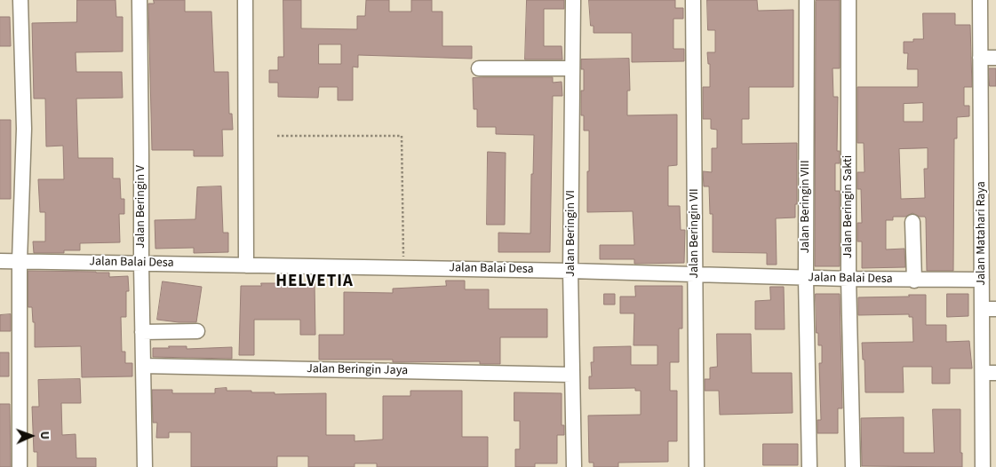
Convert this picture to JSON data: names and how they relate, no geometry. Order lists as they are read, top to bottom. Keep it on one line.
{"streets":{"street":["Jalan Beringin V","Jalan Beringin VIII","Jalan Beringin Sakti","Jalan Beringin VI","Jalan Beringin VII","Jalan Matahari Raya","Jalan Balai Desa","Jalan Beringin Jaya"]},"crossings":[["Jalan Beringin V","Jalan Balai Desa"],["Jalan Beringin V","Jalan Beringin Jaya"],["Jalan Beringin VIII","Jalan Balai Desa"],["Jalan Beringin Sakti","Jalan Balai Desa"],["Jalan Beringin VI","Jalan Balai Desa"],["Jalan Beringin VI","Jalan Beringin Jaya"],["Jalan Beringin VII","Jalan Balai Desa"],["Jalan Matahari Raya","Jalan Balai Desa"]],"districts":["HELVETIA"],"north":"right"}
